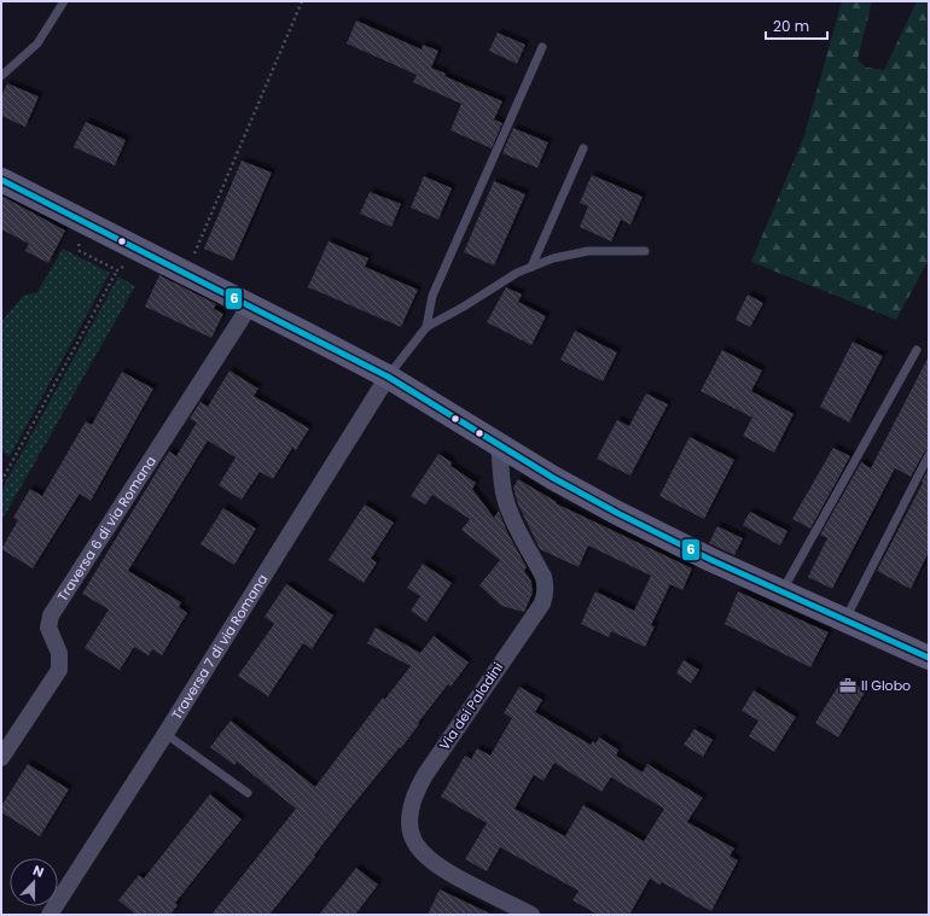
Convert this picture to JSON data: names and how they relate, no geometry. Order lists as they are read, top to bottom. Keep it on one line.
{"streets":{"street":["Traversa 6 di via Romana","Traversa 7 di via Romana","Via dei Paladini"]},"places":{"office":["Il Globo"]},"lines":["transit line 6"],"scale_bar":"20 m","north":"top"}
